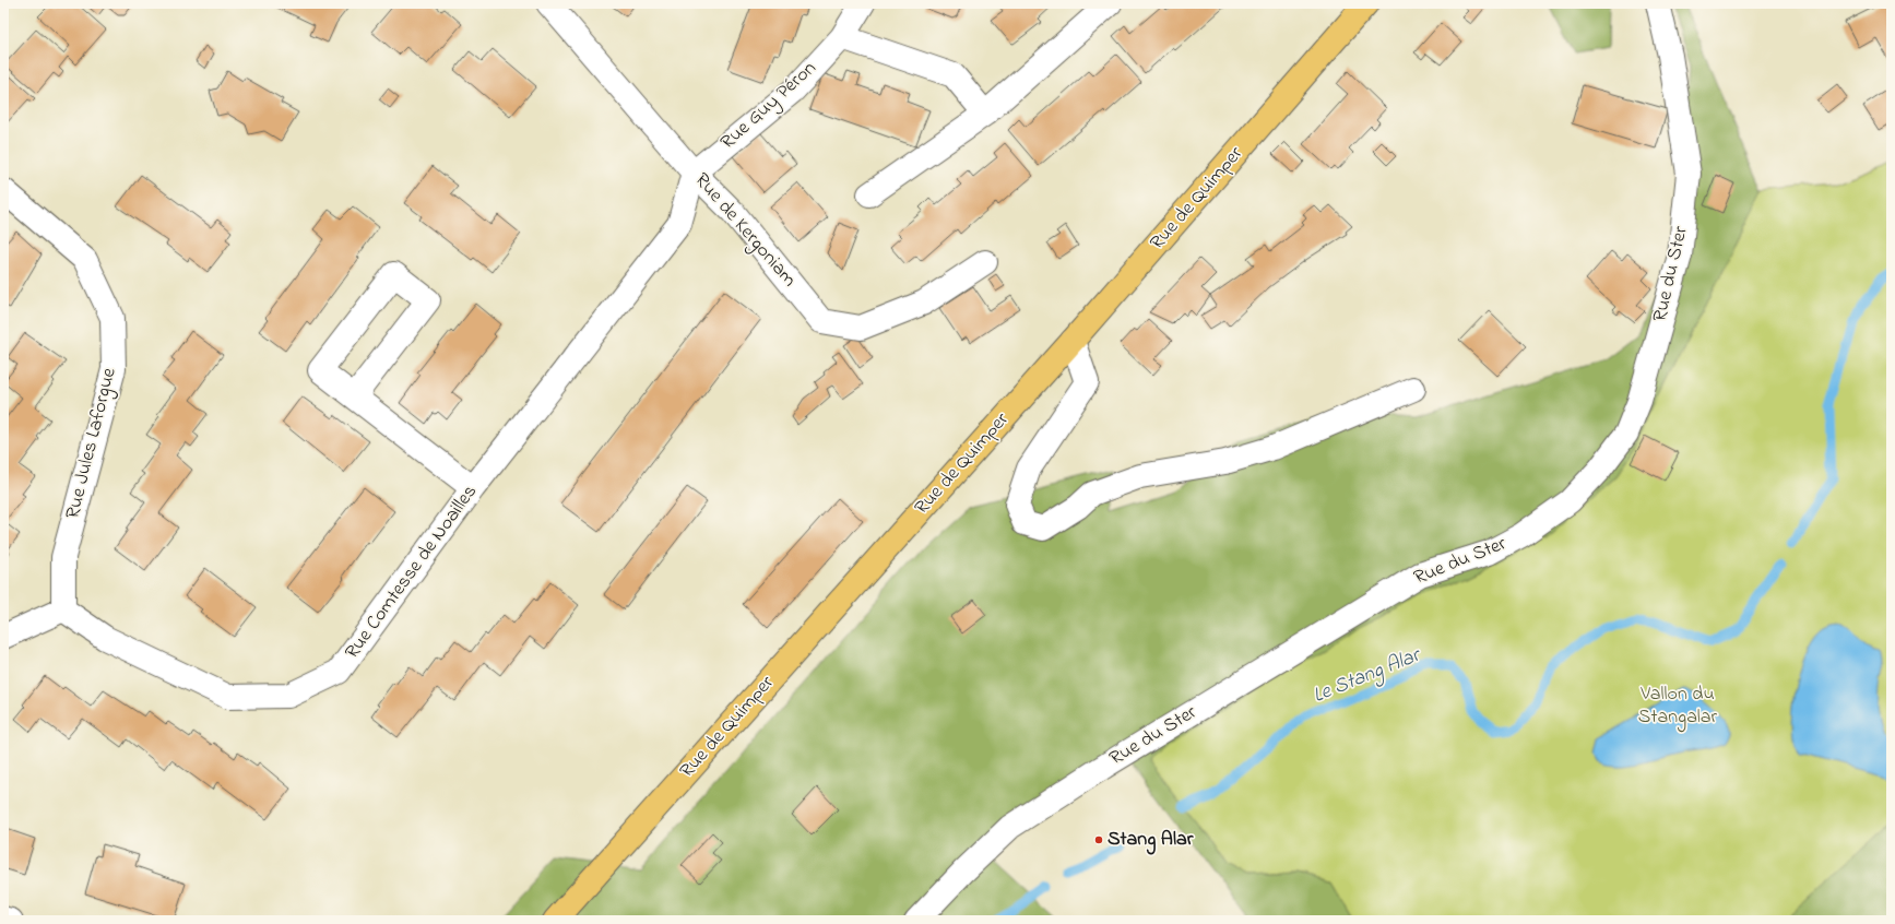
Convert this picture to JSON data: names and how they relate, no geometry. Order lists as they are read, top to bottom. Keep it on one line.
{"streets":{"main road":["Rue de Quimper"],"street":["Rue Guy Péron","Rue de Kergoniam","Rue du Ster","Rue Jules Laforgue","Rue Comtesse de Noailles"]},"crossings":[["Rue Guy Péron","Rue de Kergoniam"],["Rue Guy Péron","Rue Comtesse de Noailles"],["Rue de Kergoniam","Rue Comtesse de Noailles"],["Rue Jules Laforgue","Rue Comtesse de Noailles"]],"water":["Le Stang Alar"],"parks":["Vallon du Stangalar"],"places":["Stang Alar"]}
